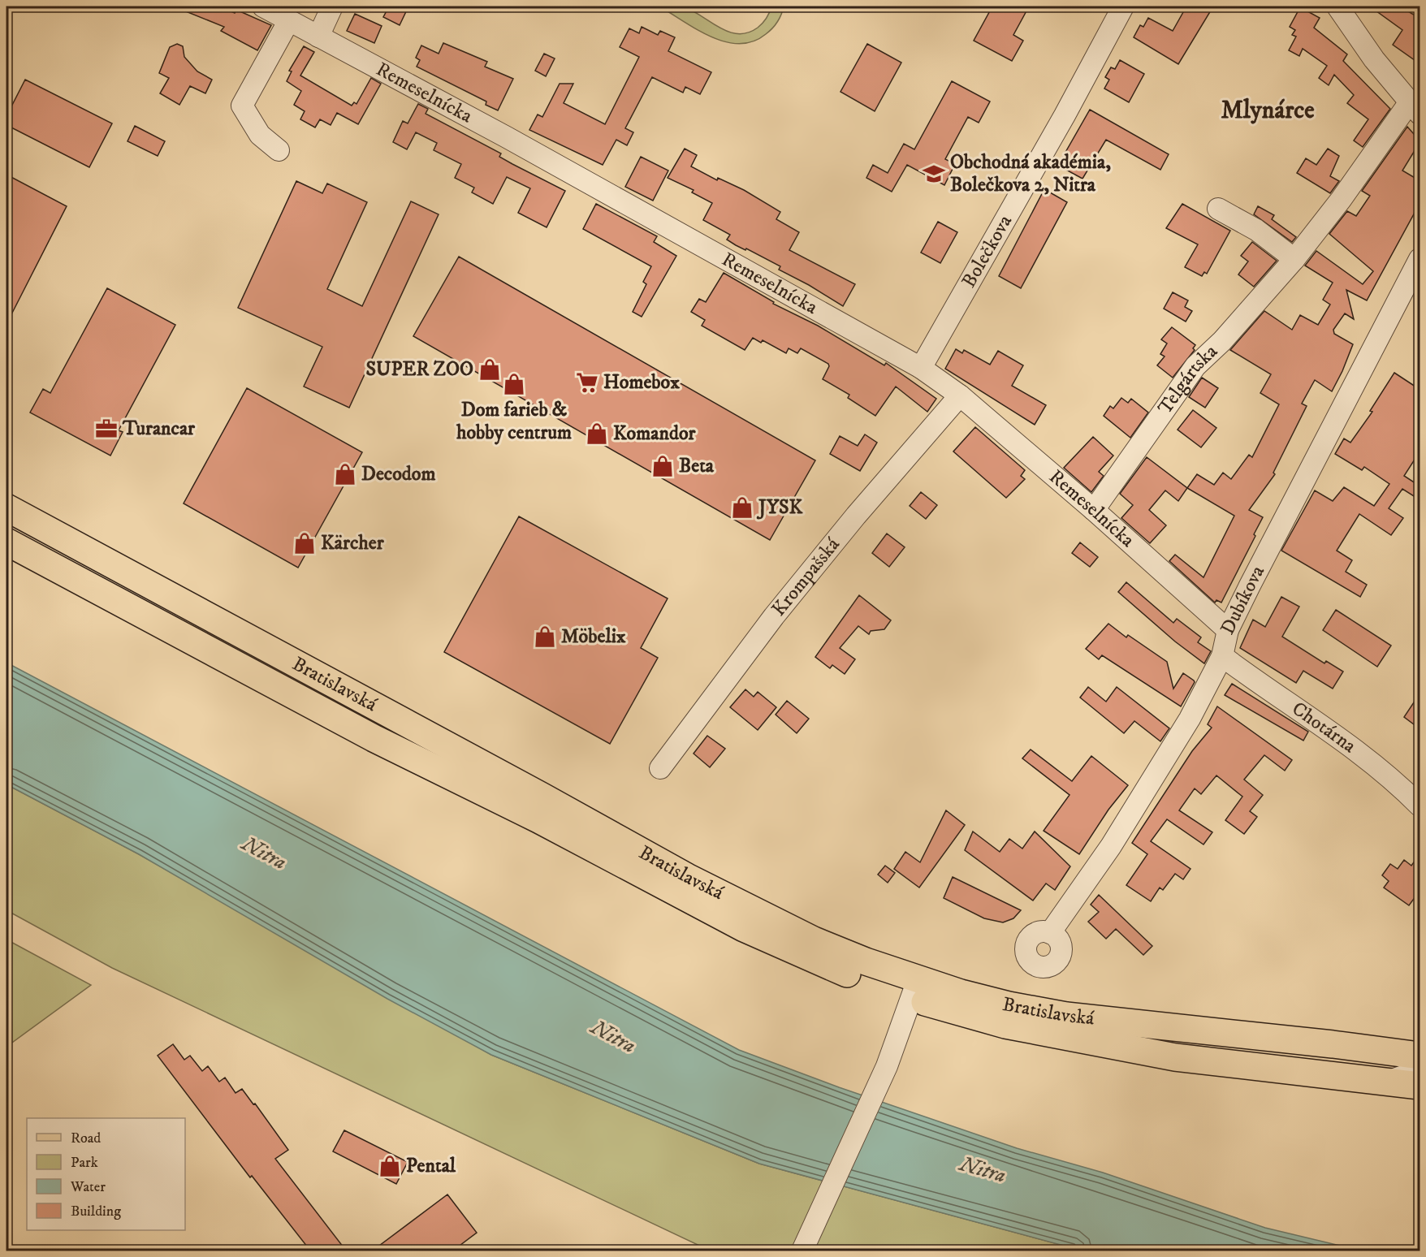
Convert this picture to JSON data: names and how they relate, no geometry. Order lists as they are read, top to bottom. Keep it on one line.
{"streets":{"main road":["Bratislavská"],"street":["Remeselnícka","Bolečkova","Telgártska","Krompašská","Dubíkova","Chotárna"]},"crossings":[["Remeselnícka","Bolečkova"],["Remeselnícka","Telgártska"],["Remeselnícka","Krompašská"],["Remeselnícka","Dubíkova"],["Dubíkova","Chotárna"]],"districts":["Mlynárce"],"water":["Nitra"],"places":{"school or university":["Obchodná akadémia, Bolečkova 2, Nitra"],"shop":["SUPER ZOO","Dom farieb & hobby centrum","Komandor","Beta","Decodom","JYSK","Kärcher","Möbelix","Pental"],"supermarket":["Homebox"],"office":["Turancar"]},"legend":["Road","Park","Water","Building"]}
